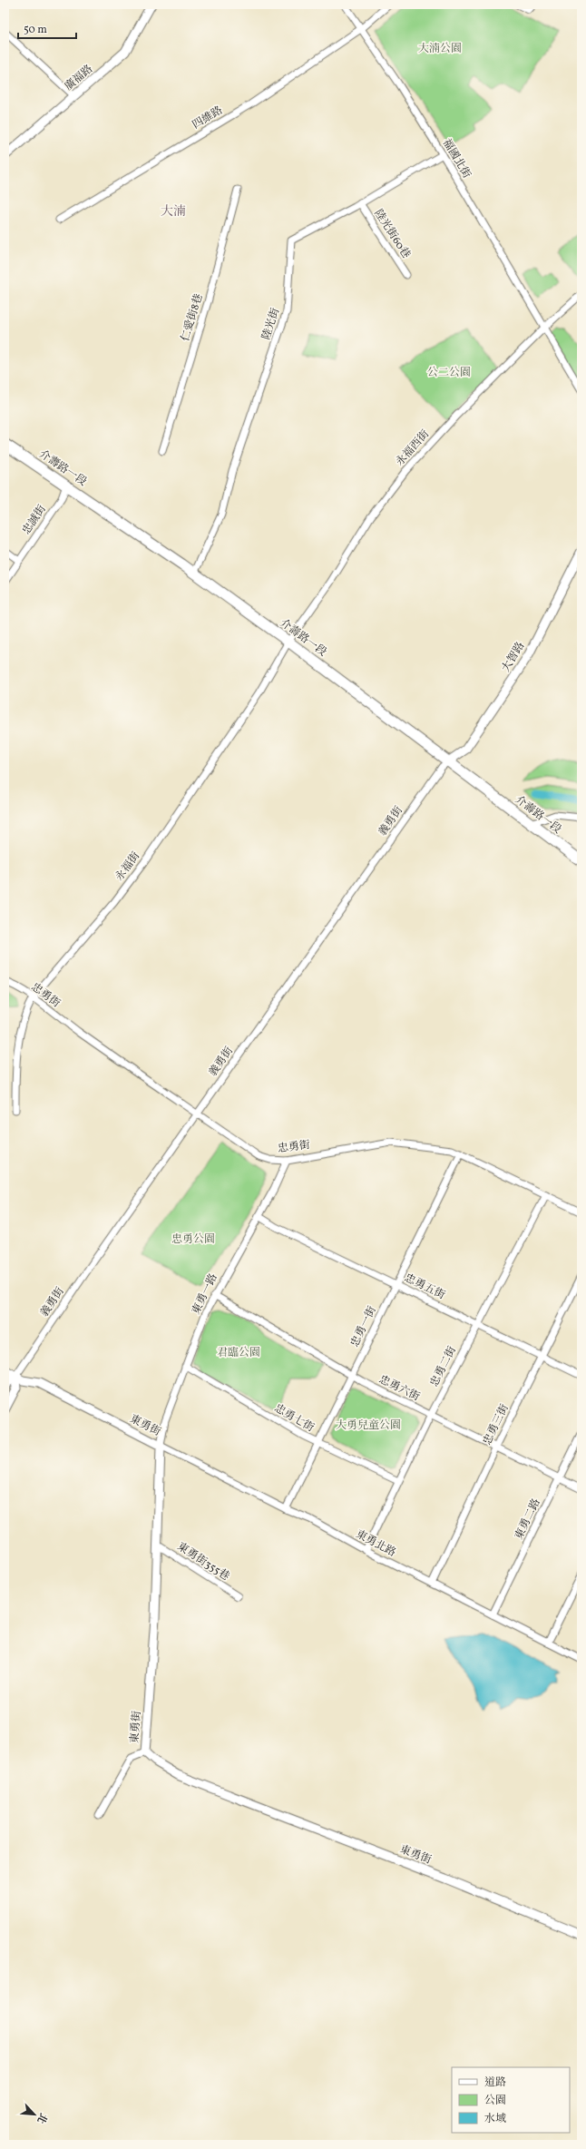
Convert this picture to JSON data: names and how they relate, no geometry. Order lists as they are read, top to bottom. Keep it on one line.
{"streets":{"main road":["介壽路一段"],"street":["廣福路","四維路","福國北街","陸光街60巷","仁愛街8巷","陸光街","永福西街","忠誠街","大智路","義勇街","永福街","忠勇街","忠勇五街","東勇一路","忠勇一街","忠勇二街","忠勇六街","忠勇七街","忠勇三街","東勇街","東勇二路","東勇北路","東勇街355巷"]},"crossings":[["四維路","福國北街"],["福國北街","陸光街"],["福國北街","永福西街"],["陸光街60巷","陸光街"],["陸光街","介壽路一段"],["永福西街","介壽路一段"],["永福西街","永福街"],["介壽路一段","忠誠街"],["介壽路一段","大智路"],["介壽路一段","義勇街"],["介壽路一段","永福街"],["大智路","義勇街"],["義勇街","忠勇街"],["義勇街","東勇街"],["永福街","忠勇街"],["忠勇街","東勇一路"],["忠勇街","忠勇一街"],["忠勇街","忠勇二街"],["忠勇五街","東勇一路"],["忠勇五街","忠勇一街"],["忠勇五街","忠勇二街"],["忠勇五街","忠勇三街"],["東勇一路","忠勇六街"],["東勇一路","忠勇七街"],["東勇一路","東勇街"],["東勇一路","東勇北路"],["忠勇一街","忠勇六街"],["忠勇一街","忠勇七街"],["忠勇一街","東勇北路"],["忠勇二街","忠勇六街"],["忠勇二街","忠勇七街"],["忠勇二街","東勇北路"],["忠勇六街","忠勇三街"],["忠勇六街","東勇二路"],["忠勇三街","東勇北路"],["東勇街","東勇北路"],["東勇街","東勇街355巷"],["東勇二路","東勇北路"]],"districts":["大湳"],"parks":["大湳公園","公二公園","忠勇公園","君臨公園","大勇兒童公園"],"legend":["道路","公園","水域"],"scale_bar":"50 m","north":"bottom right"}
